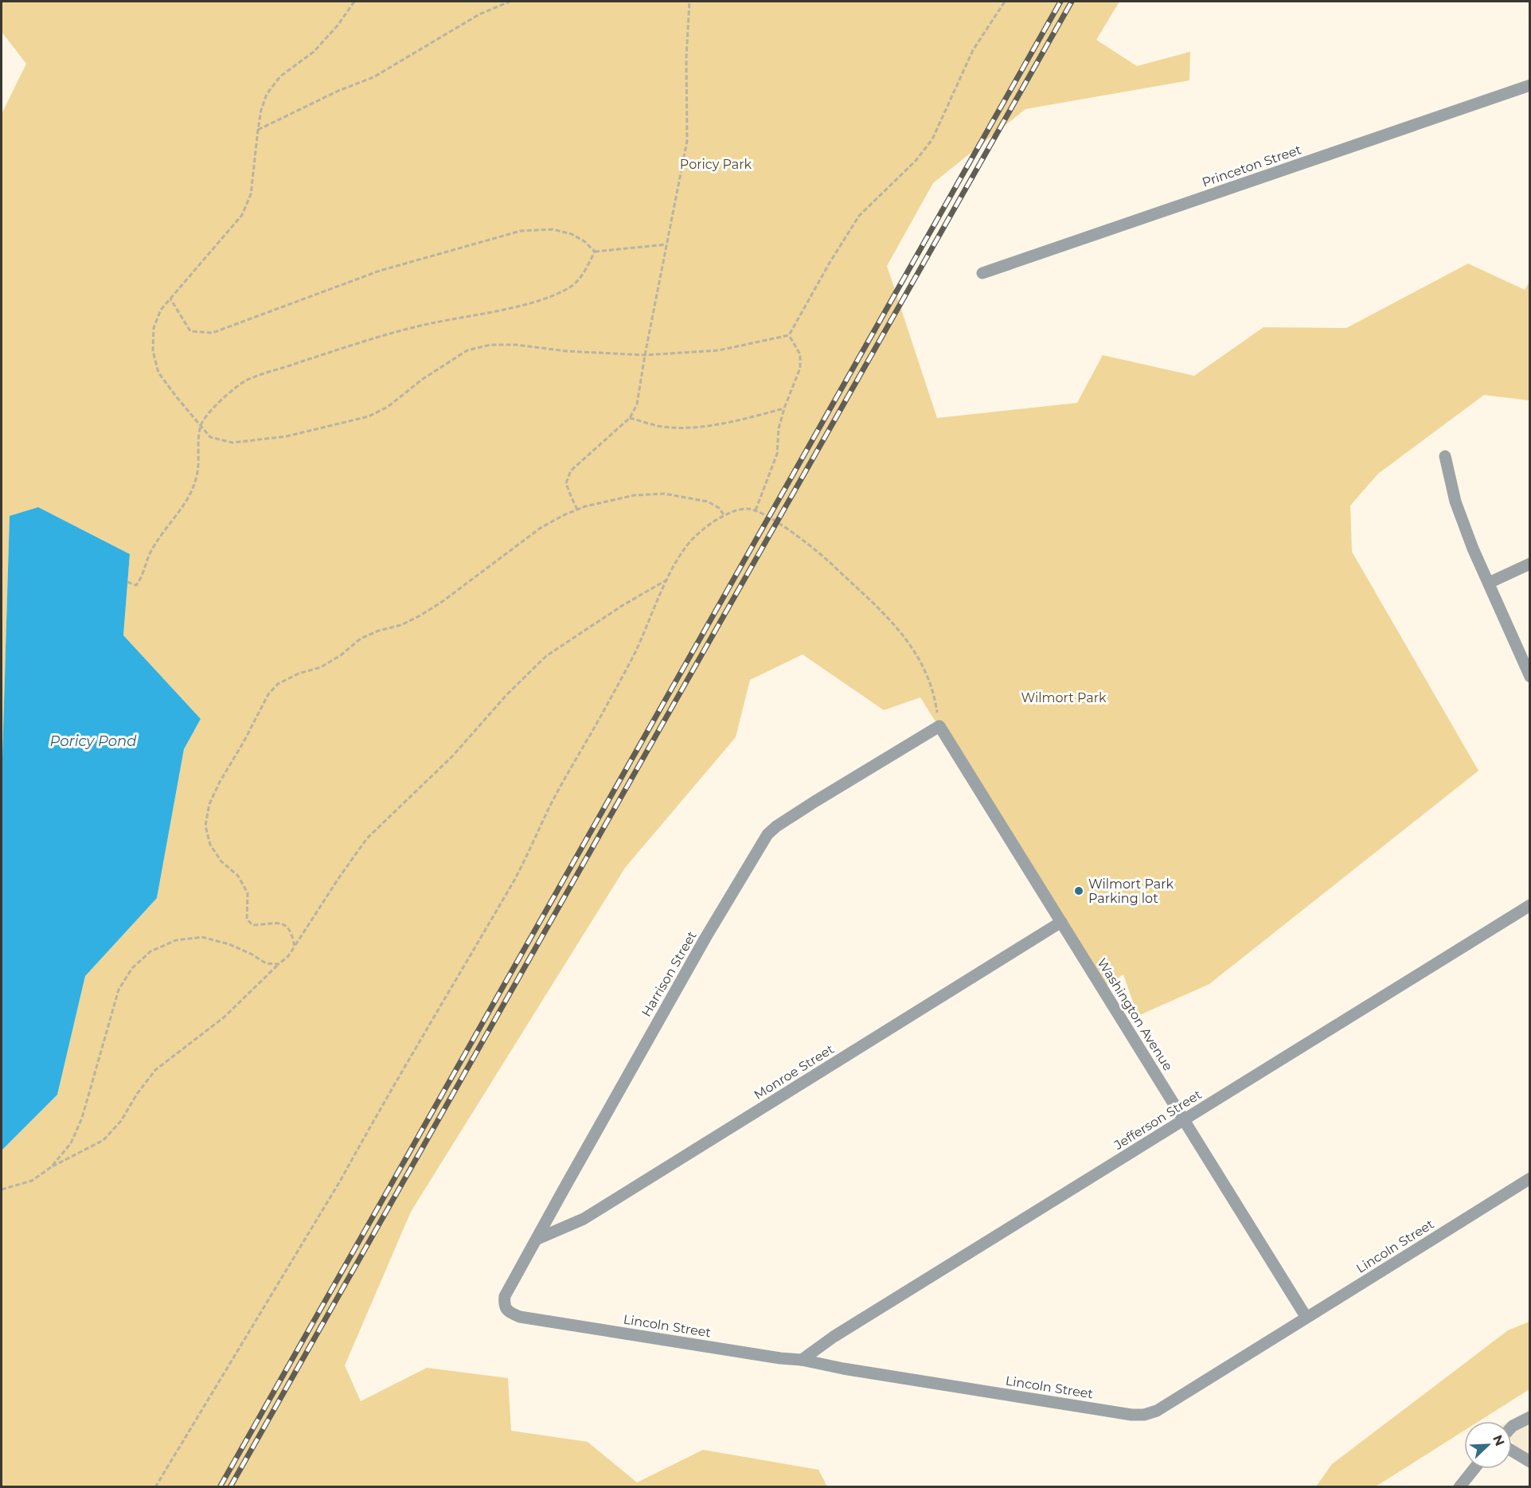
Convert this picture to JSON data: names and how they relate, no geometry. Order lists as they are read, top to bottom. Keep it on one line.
{"streets":{"street":["Princeton Street","Harrison Street","Washington Avenue","Monroe Street","Jefferson Street","Lincoln Street"]},"crossings":[["Harrison Street","Washington Avenue"],["Harrison Street","Monroe Street"],["Harrison Street","Lincoln Street"],["Washington Avenue","Monroe Street"],["Washington Avenue","Jefferson Street"],["Washington Avenue","Lincoln Street"],["Jefferson Street","Lincoln Street"]],"water":["Poricy Pond"],"parks":["Poricy Park","Wilmort Park"],"places":["Wilmort Park Parking lot"],"north":"top right"}
